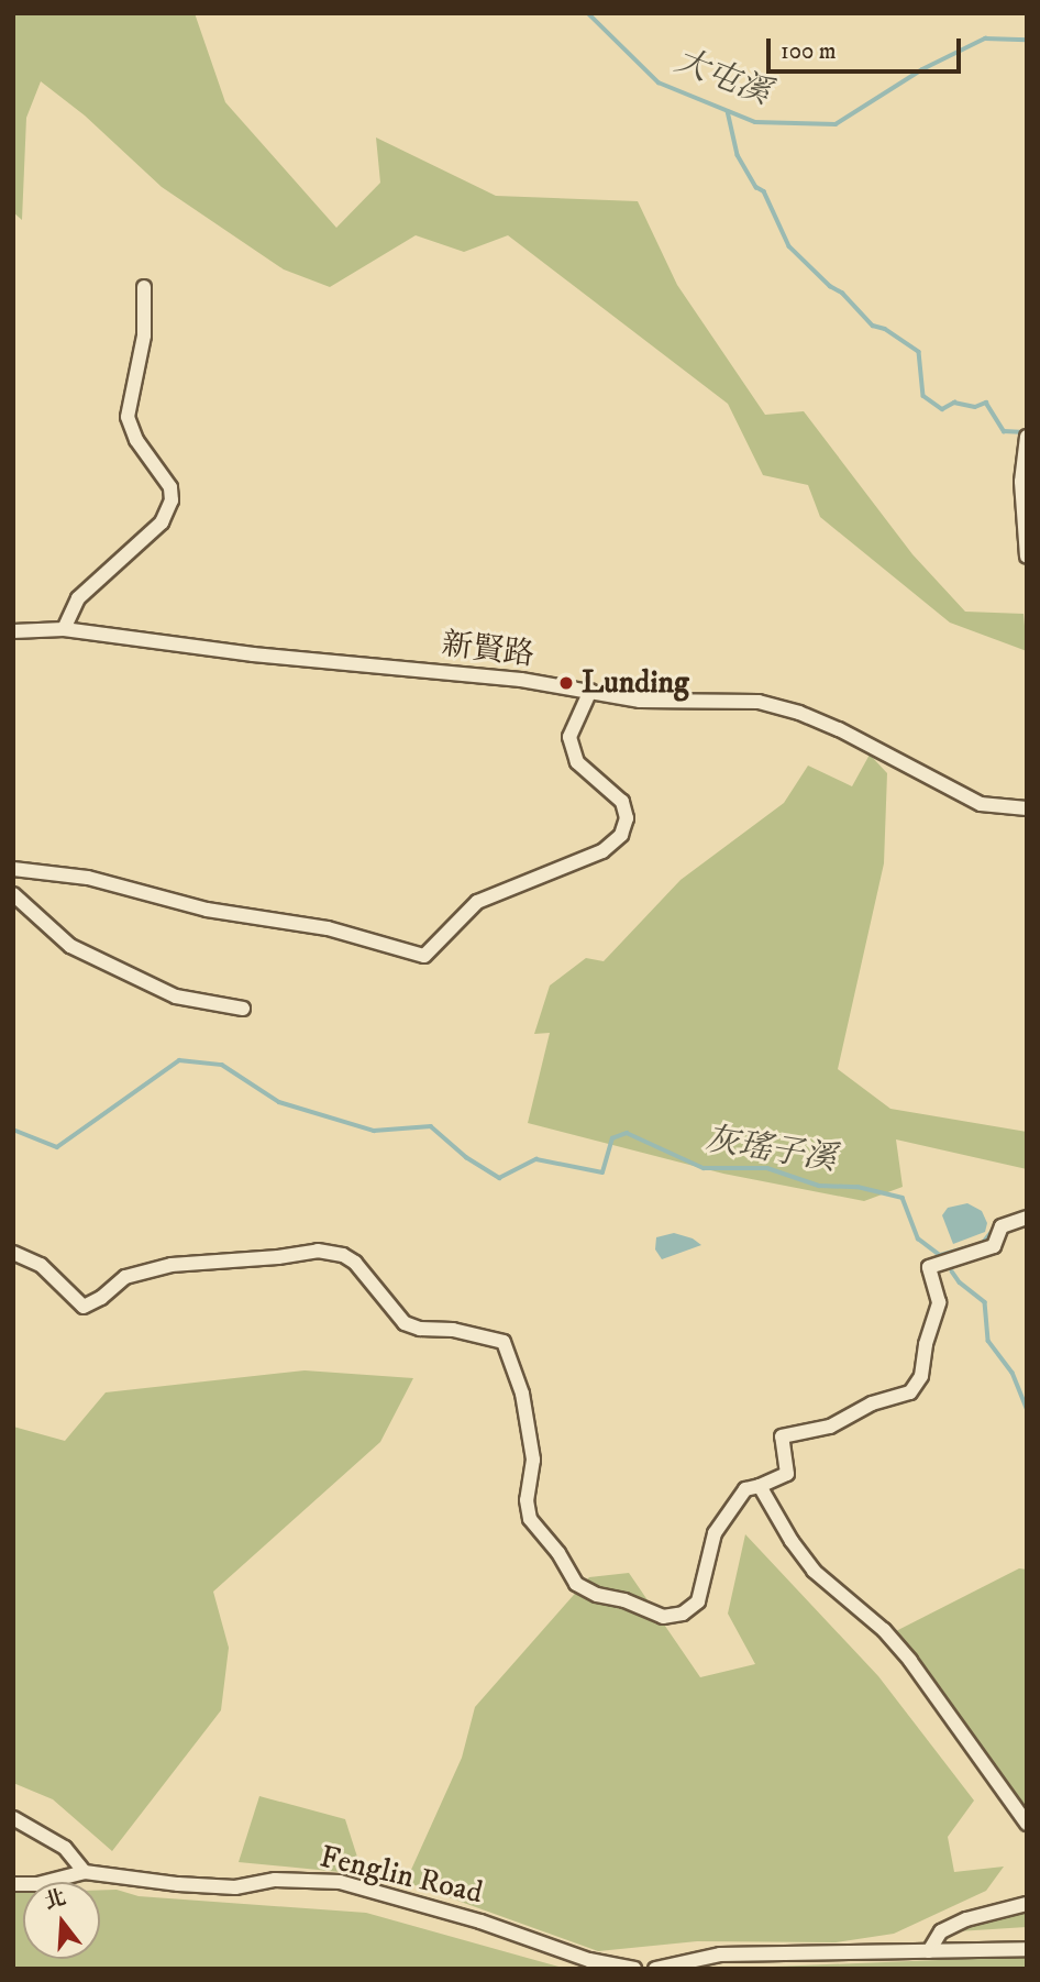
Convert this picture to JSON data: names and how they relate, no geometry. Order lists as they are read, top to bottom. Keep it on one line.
{"streets":{"street":["新賢路","Fenglin Road"]},"water":["大屯溪","灰瑤子溪"],"places":["Lunding"],"scale_bar":"100 m","north":"top"}
